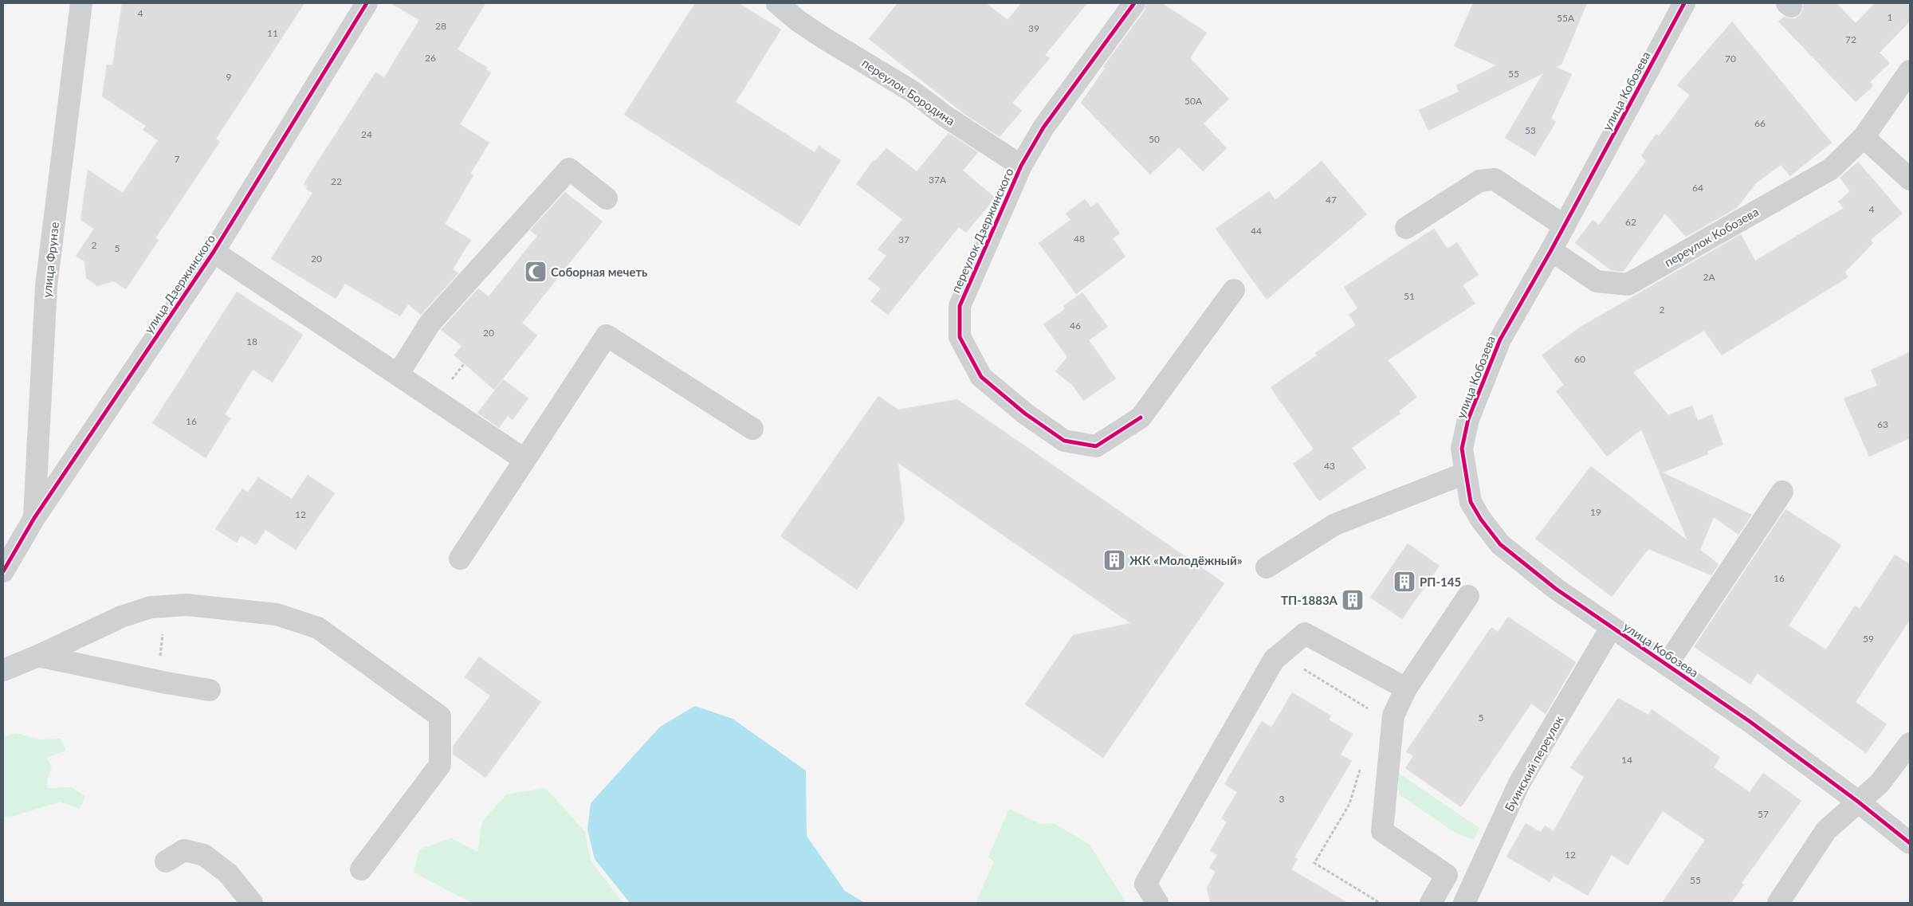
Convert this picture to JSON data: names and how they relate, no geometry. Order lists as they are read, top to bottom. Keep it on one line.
{"streets":{"street":["улица Кобозева","переулок Бородина","переулок Дзержинского","переулок Кобозева","улица Фрунзе","улица Дзержинского","Буинский переулок"]},"crossings":[["улица Кобозева","переулок Кобозева"],["улица Кобозева","Буинский переулок"],["переулок Бородина","переулок Дзержинского"],["улица Фрунзе","улица Дзержинского"]],"places":{"mosque":["Соборная мечеть"],"building":["ЖК «Молодёжный»","РП-145","ТП-1883А"]},"house_numbers":["4","1","55А","28","39","11","72","26","70","55","9","50А","66","53","24","50","7","37А","22","64","47","4","62","44","48","37","2","5","20","2А","51","2","46","20","18","60","16","63","43","19","12","16","59","5","14","3","57","12","55"]}
